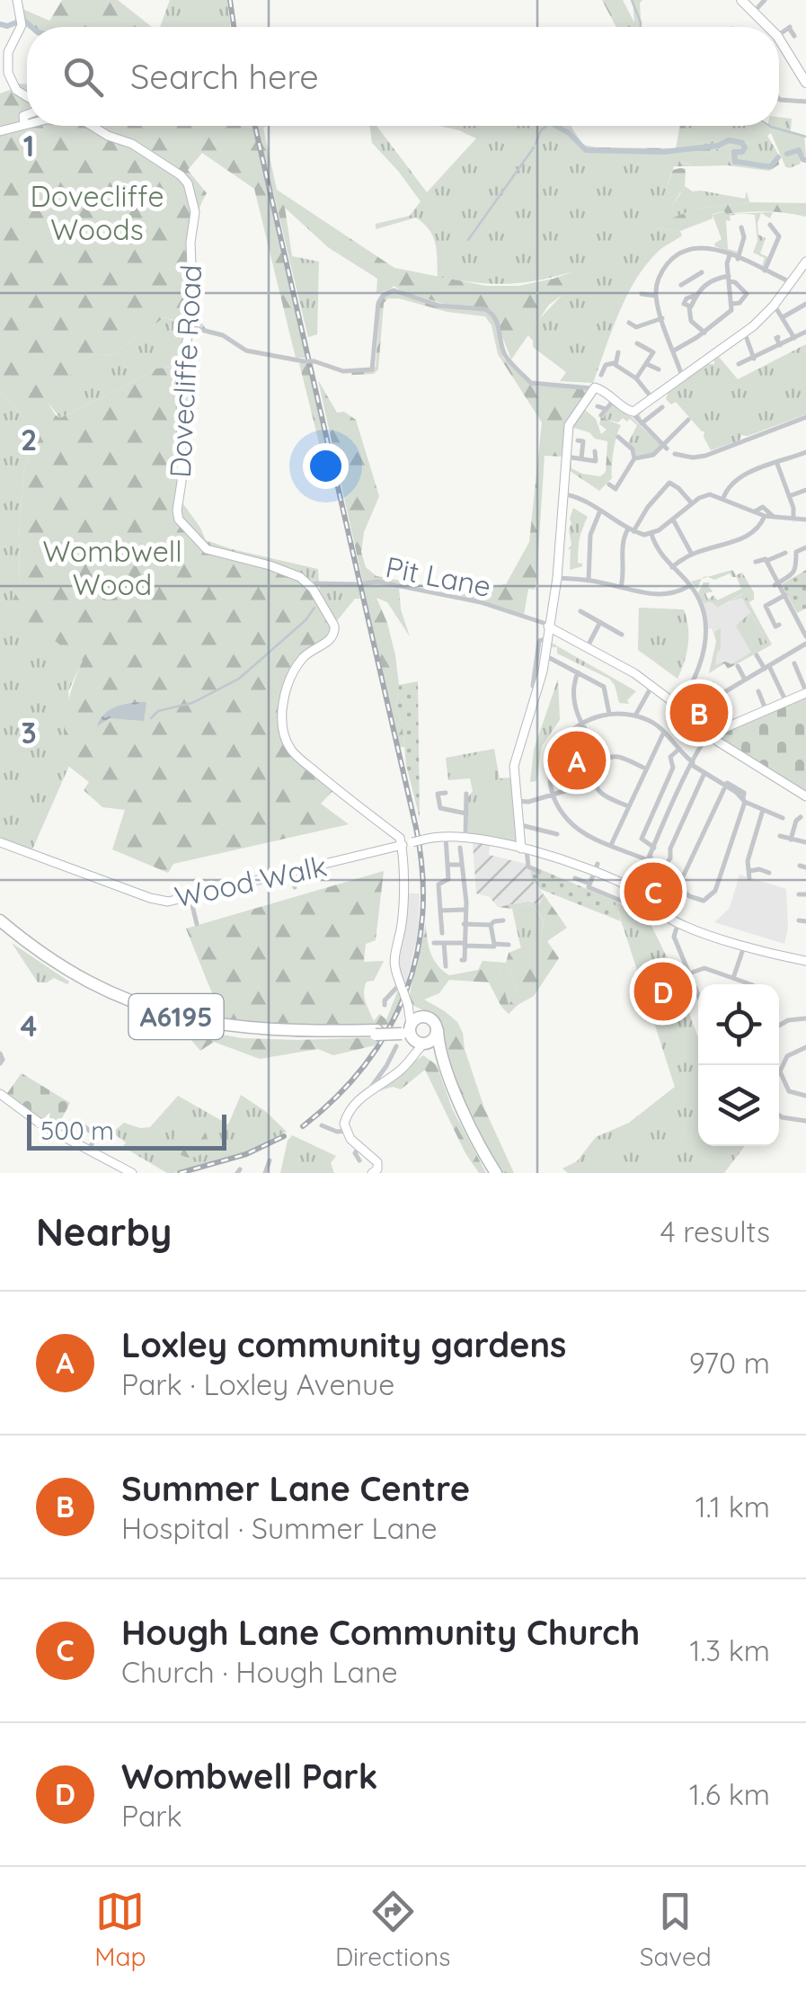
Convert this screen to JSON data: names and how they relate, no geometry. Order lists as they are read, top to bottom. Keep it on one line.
{"streets":{"highway":["A6195"],"street":["Dovecliffe Road","Pit Lane","Wood Walk"]},"crossings":[["Dovecliffe Road","Pit Lane"]],"parks":["Dovecliffe Woods","Wombwell Wood"],"scale_bar":"500 m","page":{"search":"Search here","pins":["B","A","C","D"],"scale":"500 m","heading":["Nearby","4 results"],"list":[{"mark":"A","name":"Loxley community gardens","note":"Park · Loxley Avenue","value":"970 m"},{"mark":"B","name":"Summer Lane Centre","note":"Hospital · Summer Lane","value":"1.1 km"},{"mark":"C","name":"Hough Lane Community Church","note":"Church · Hough Lane","value":"1.3 km"},{"mark":"D","name":"Wombwell Park","note":"Park","value":"1.6 km"}],"nav":["Map","Directions","Saved"]},"grid":{"rows":["1","2","3","4"]}}
